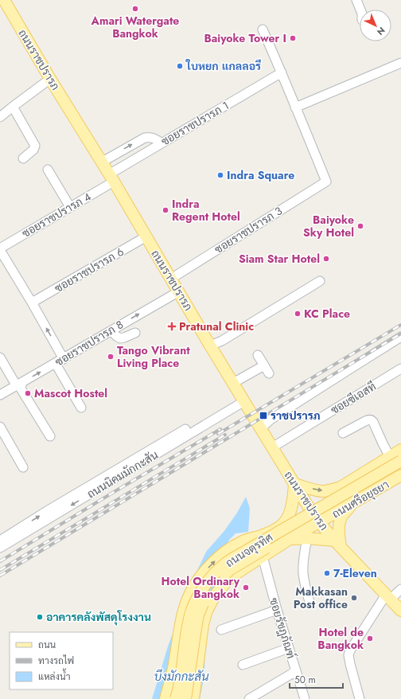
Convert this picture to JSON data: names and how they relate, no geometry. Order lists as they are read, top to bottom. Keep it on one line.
{"streets":{"main road":["ถนนราชปรารภ","ถนนศรีอยุธยา","ถนนจตุรทิศ"],"street":["ซอยราชปรารภ 1","ซอยราชปรารภ 4","ซอยราชปรารภ 3","ซอยราชปรารภ 6","ซอยราชปรารภ 8","ซอยซีเอสที","ถนนนิคมมักกะสัน","ซอยรัชฎภัณฑ์"]},"crossings":[["ถนนราชปรารภ","ซอยราชปรารภ 1"],["ถนนราชปรารภ","ซอยราชปรารภ 4"],["ถนนราชปรารภ","ซอยราชปรารภ 3"],["ถนนราชปรารภ","ซอยราชปรารภ 6"],["ถนนราชปรารภ","ซอยราชปรารภ 8"],["ถนนราชปรารภ","ซอยซีเอสที"],["ถนนราชปรารภ","ถนนนิคมมักกะสัน"],["ถนนราชปรารภ","ถนนศรีอยุธยา"],["ถนนราชปรารภ","ถนนจตุรทิศ"],["ซอยราชปรารภ 1","ซอยราชปรารภ 4"],["ถนนศรีอยุธยา","ถนนจตุรทิศ"],["ถนนจตุรทิศ","ซอยรัชฎภัณฑ์"]],"one_way":["ซอยราชปรารภ 8"],"water":["บึงมักกะสัน"],"places":{"other":["Amari Watergate Bangkok","Baiyoke Tower I","ใบหยก แกลลอรี","Indra Square","Indra Regent Hotel","Baiyoke Sky Hotel","Siam Star Hotel","KC Place","Tango Vibrant Living Place","Mascot Hostel","7-Eleven","Hotel Ordinary Bangkok","Makkasan Post office","อาคารคลังพัสดุโรงงาน","Hotel de Bangkok"],"health":["Pratunal Clinic"],"transit":["ราชปรารภ"]},"legend":["ถนน","ทางรถไฟ","แหล่งน้ำ"],"scale_bar":"50 m","north":"bottom right"}
